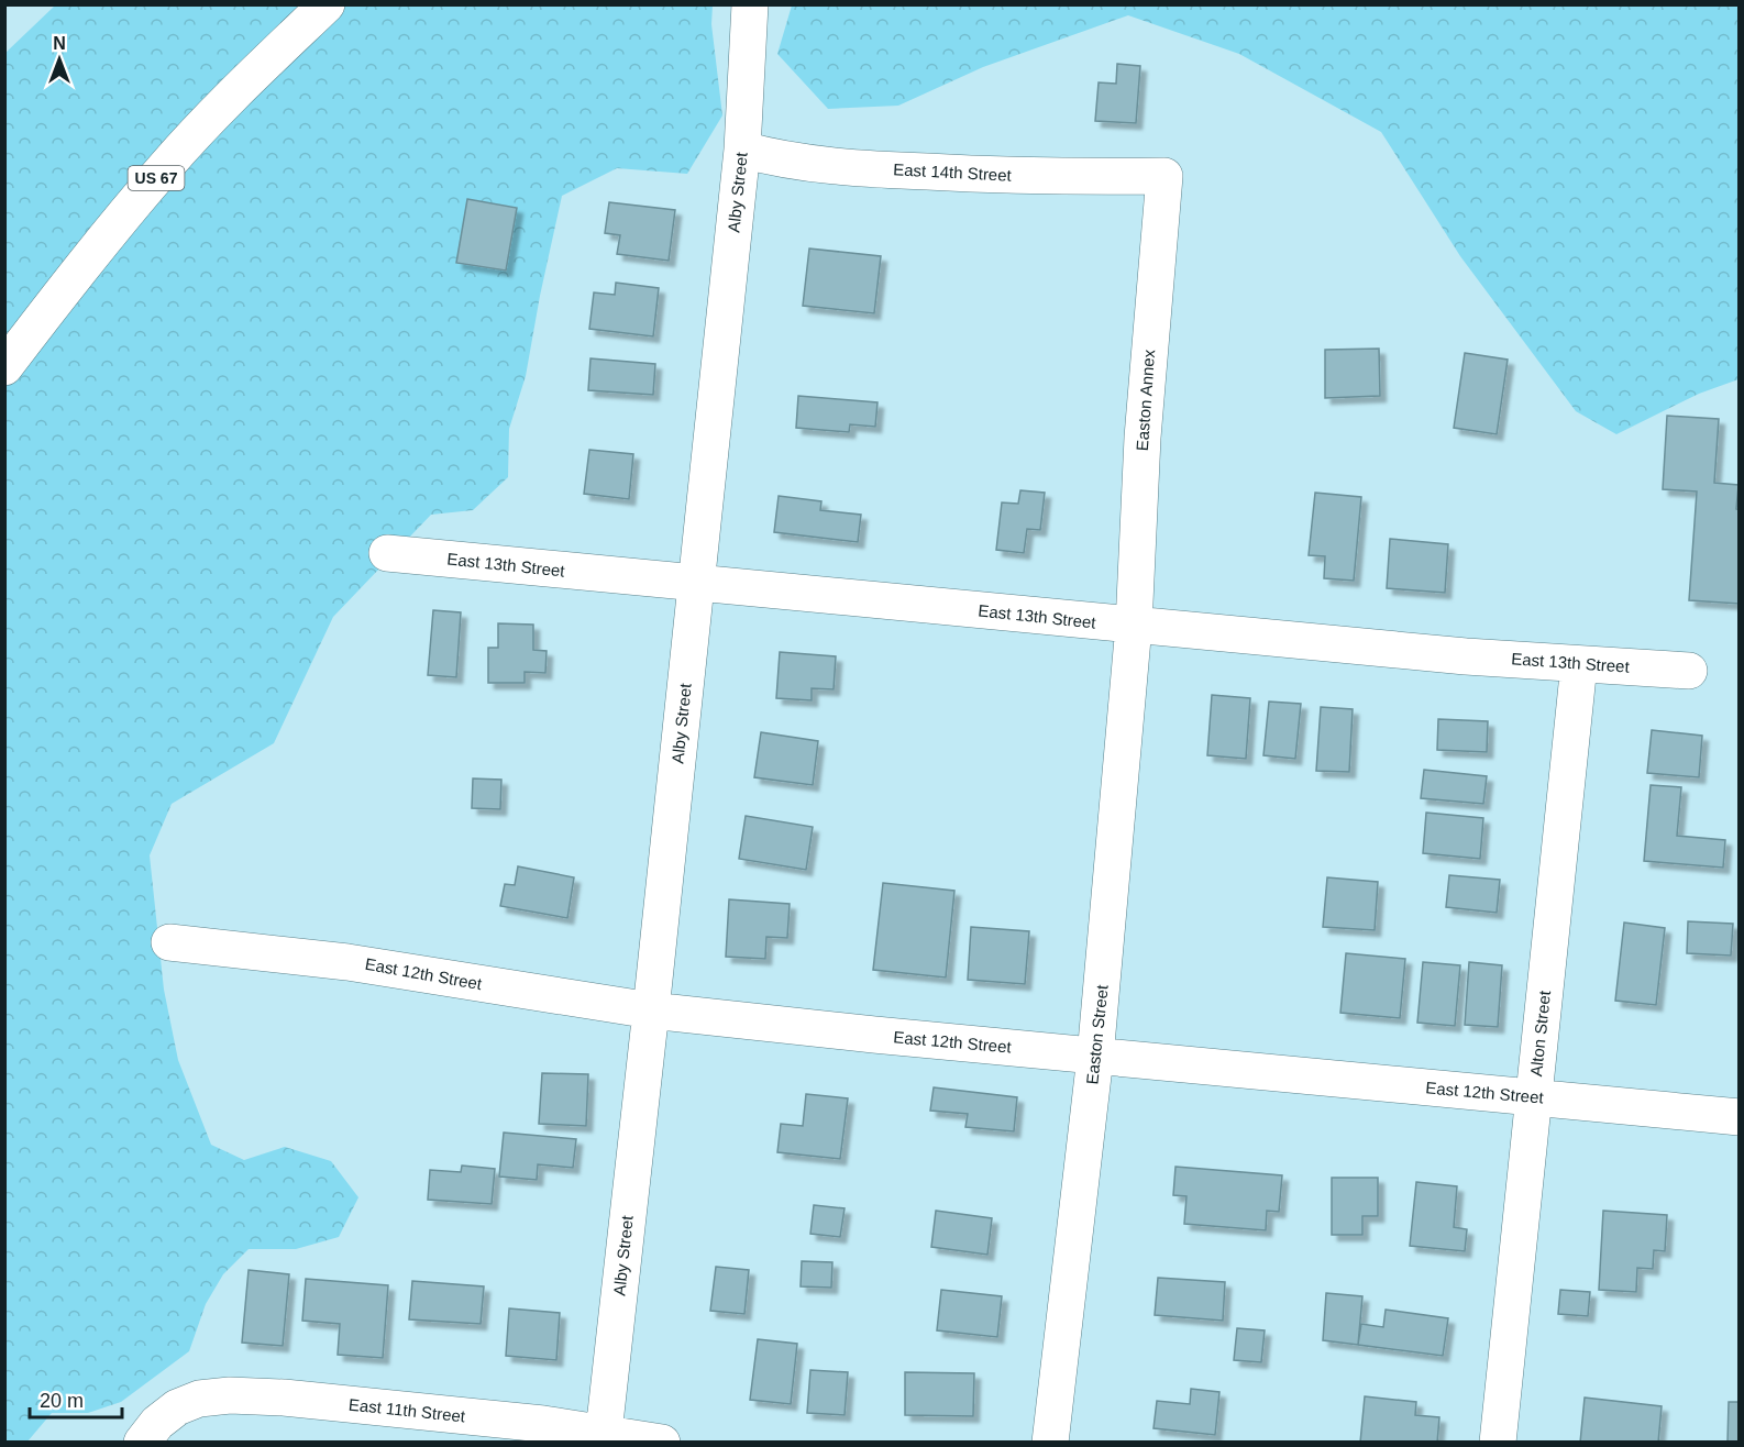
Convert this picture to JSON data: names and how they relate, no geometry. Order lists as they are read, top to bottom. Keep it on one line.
{"streets":{"main road":["East 14th Street","US 67","Alby Street","Easton Annex","East 13th Street","East 12th Street","Alton Street","Easton Street","East 11th Street"]},"crossings":[["East 14th Street","Alby Street"],["East 14th Street","Easton Annex"],["Alby Street","East 13th Street"],["Alby Street","East 12th Street"],["Alby Street","East 11th Street"],["Easton Annex","East 13th Street"],["Easton Annex","Easton Street"],["East 13th Street","Alton Street"],["East 13th Street","Easton Street"],["East 12th Street","Alton Street"],["East 12th Street","Easton Street"]],"scale_bar":"20 m","north":"top"}
